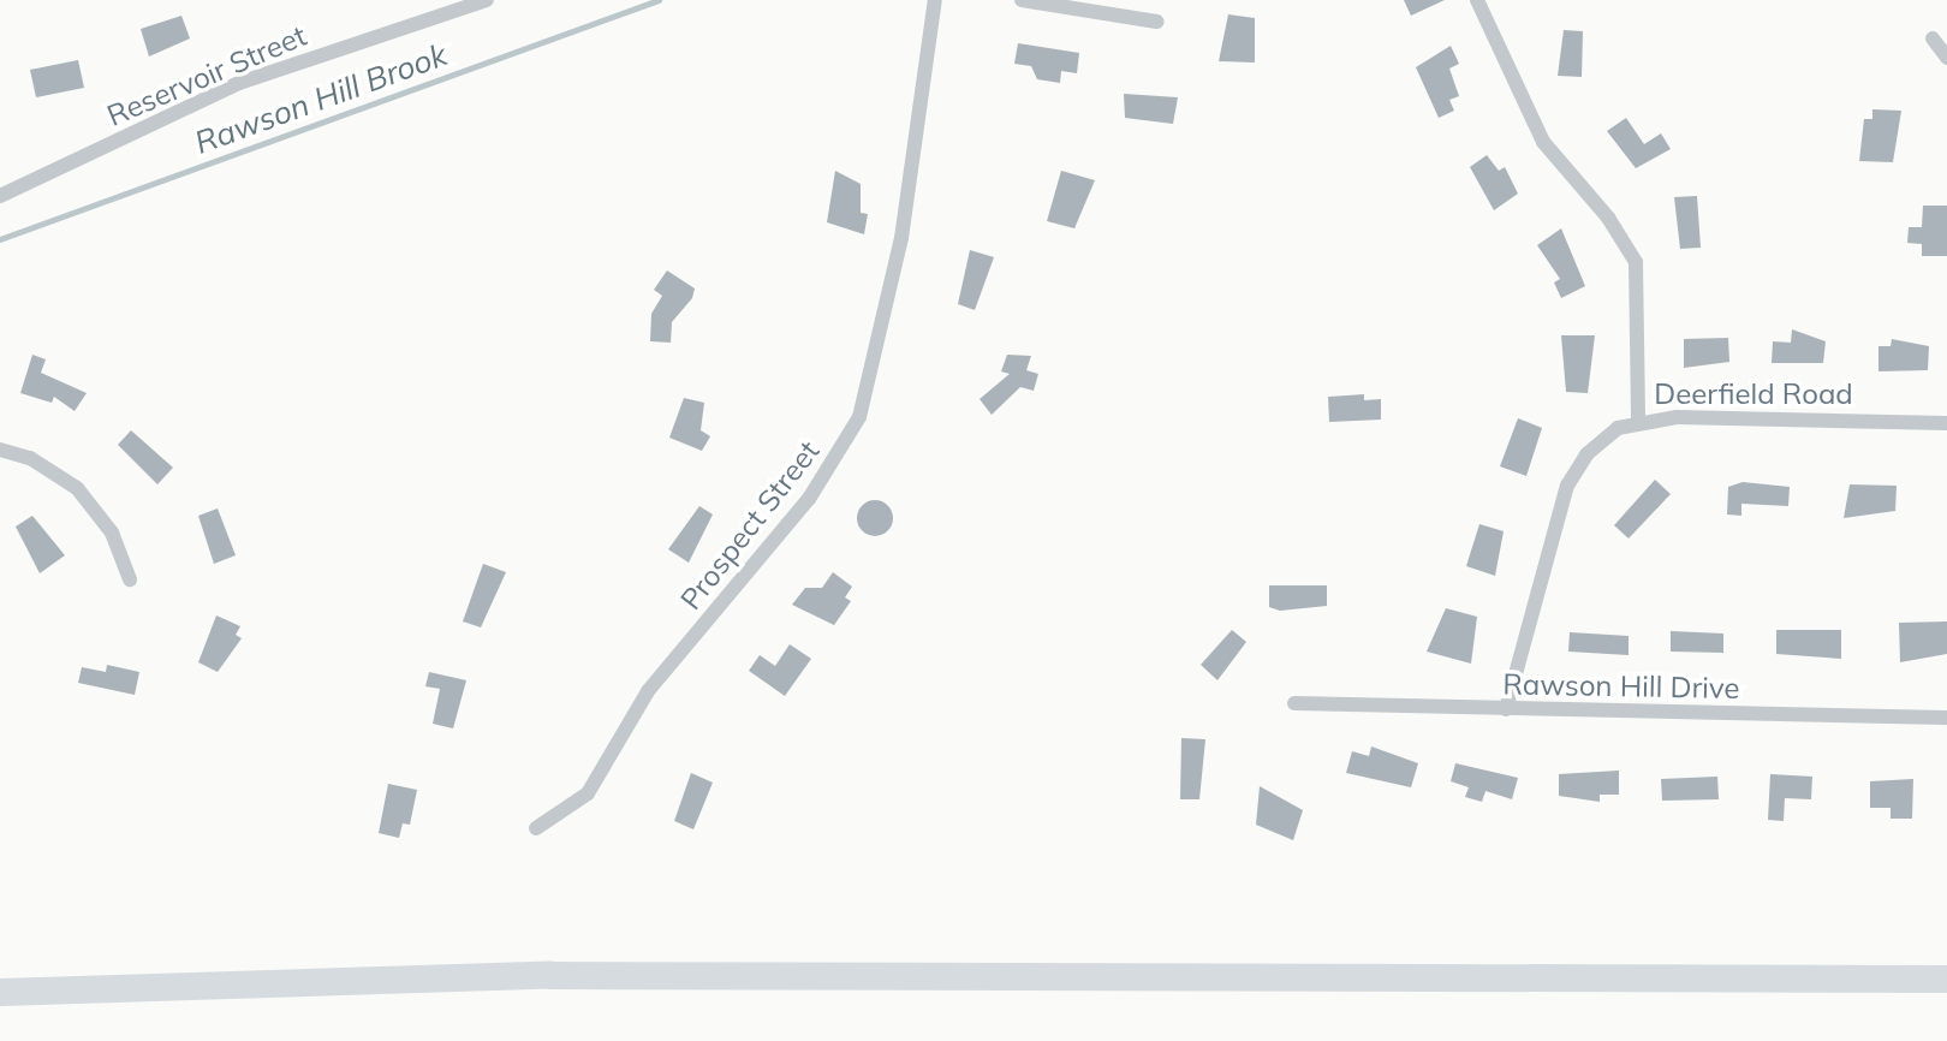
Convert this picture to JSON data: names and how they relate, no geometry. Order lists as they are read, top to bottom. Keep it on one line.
{"streets":{"street":["Reservoir Street","Deerfield Road","Prospect Street","Rawson Hill Drive"]},"crossings":[["Deerfield Road","Rawson Hill Drive"]],"water":["Rawson Hill Brook"]}
